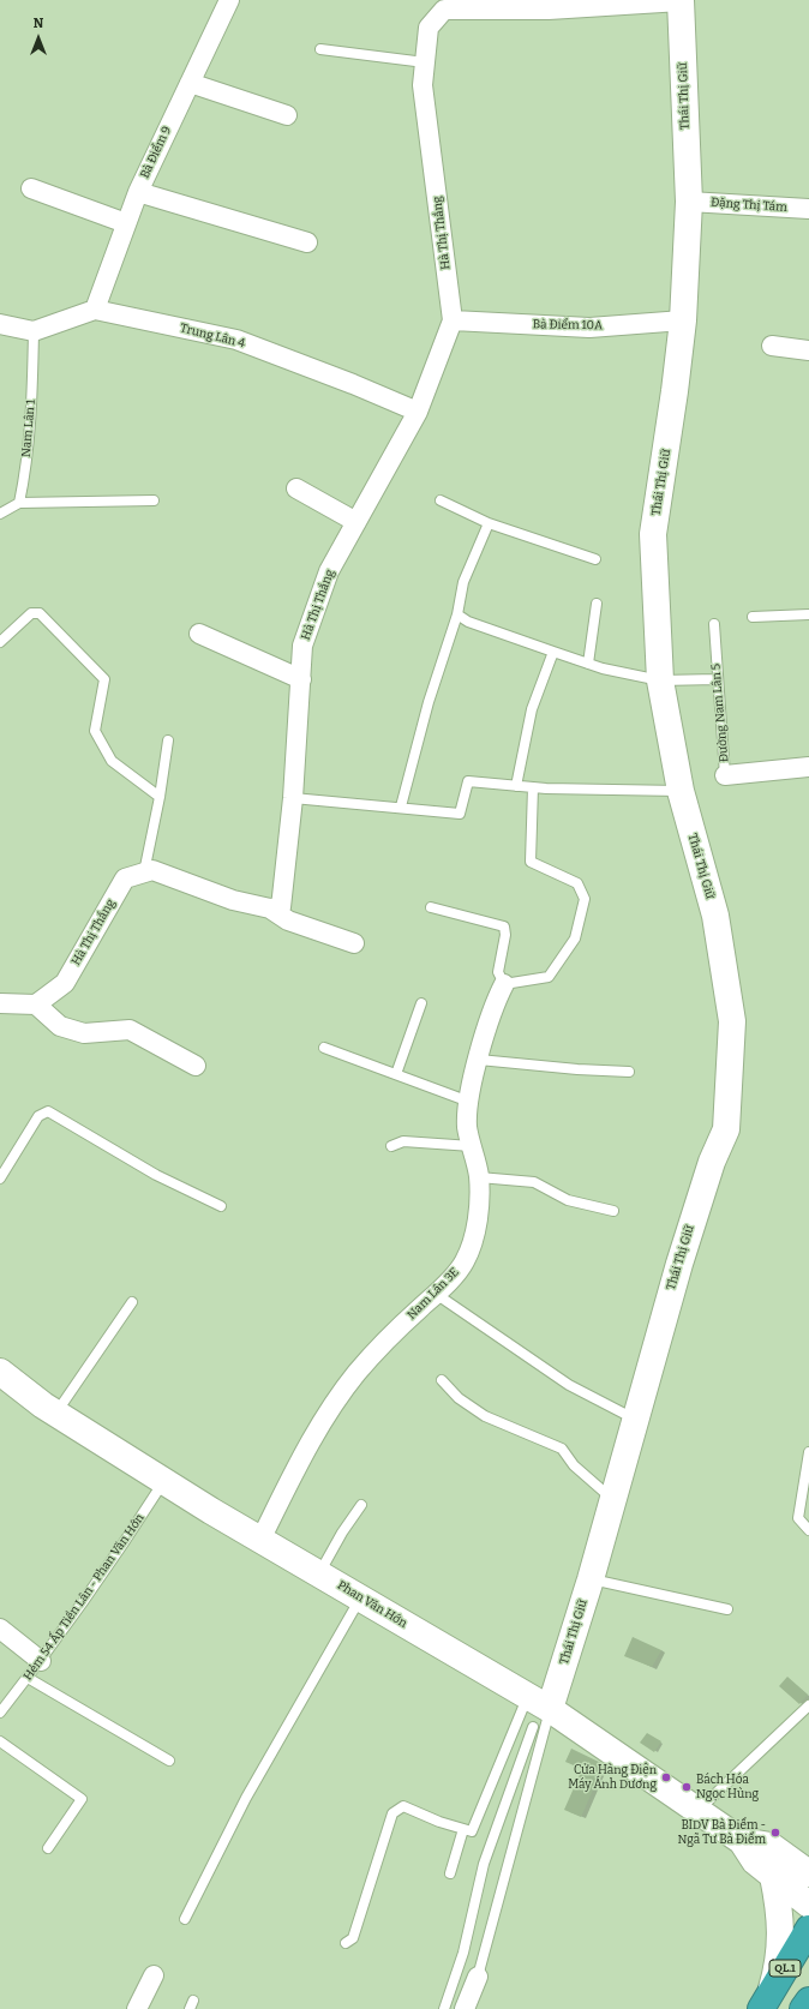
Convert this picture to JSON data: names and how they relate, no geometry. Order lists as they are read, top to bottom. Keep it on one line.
{"streets":{"highway":["QL.1"],"street":["Thái Thị Giữ","Bà Điểm 9","Đặng Thị Tám","Hà Thị Thắng","Bà Điểm 10A","Trung Lân 4","Đường Nam Lân 5","Nam Lân 3E","Phan Văn Hớn"],"lane":["Nam Lân 1","Hẻm 54 Ấp Tiền Lân - Phan Văn Hớn"]},"crossings":[["Thái Thị Giữ","Đặng Thị Tám"],["Thái Thị Giữ","Hà Thị Thắng"],["Thái Thị Giữ","Bà Điểm 10A"],["Thái Thị Giữ","Phan Văn Hớn"],["Bà Điểm 9","Trung Lân 4"],["Hà Thị Thắng","Bà Điểm 10A"],["Hà Thị Thắng","Trung Lân 4"],["Nam Lân 3E","Phan Văn Hớn"],["Hẻm 54 Ấp Tiền Lân - Phan Văn Hớn","Phan Văn Hớn"]],"places":["Cửa Hàng Điện Máy Ánh Dương","Bách Hóa Ngọc Hùng","BIDV Bà Điểm - Ngã Tư Bà Điểm"],"north":"top"}
